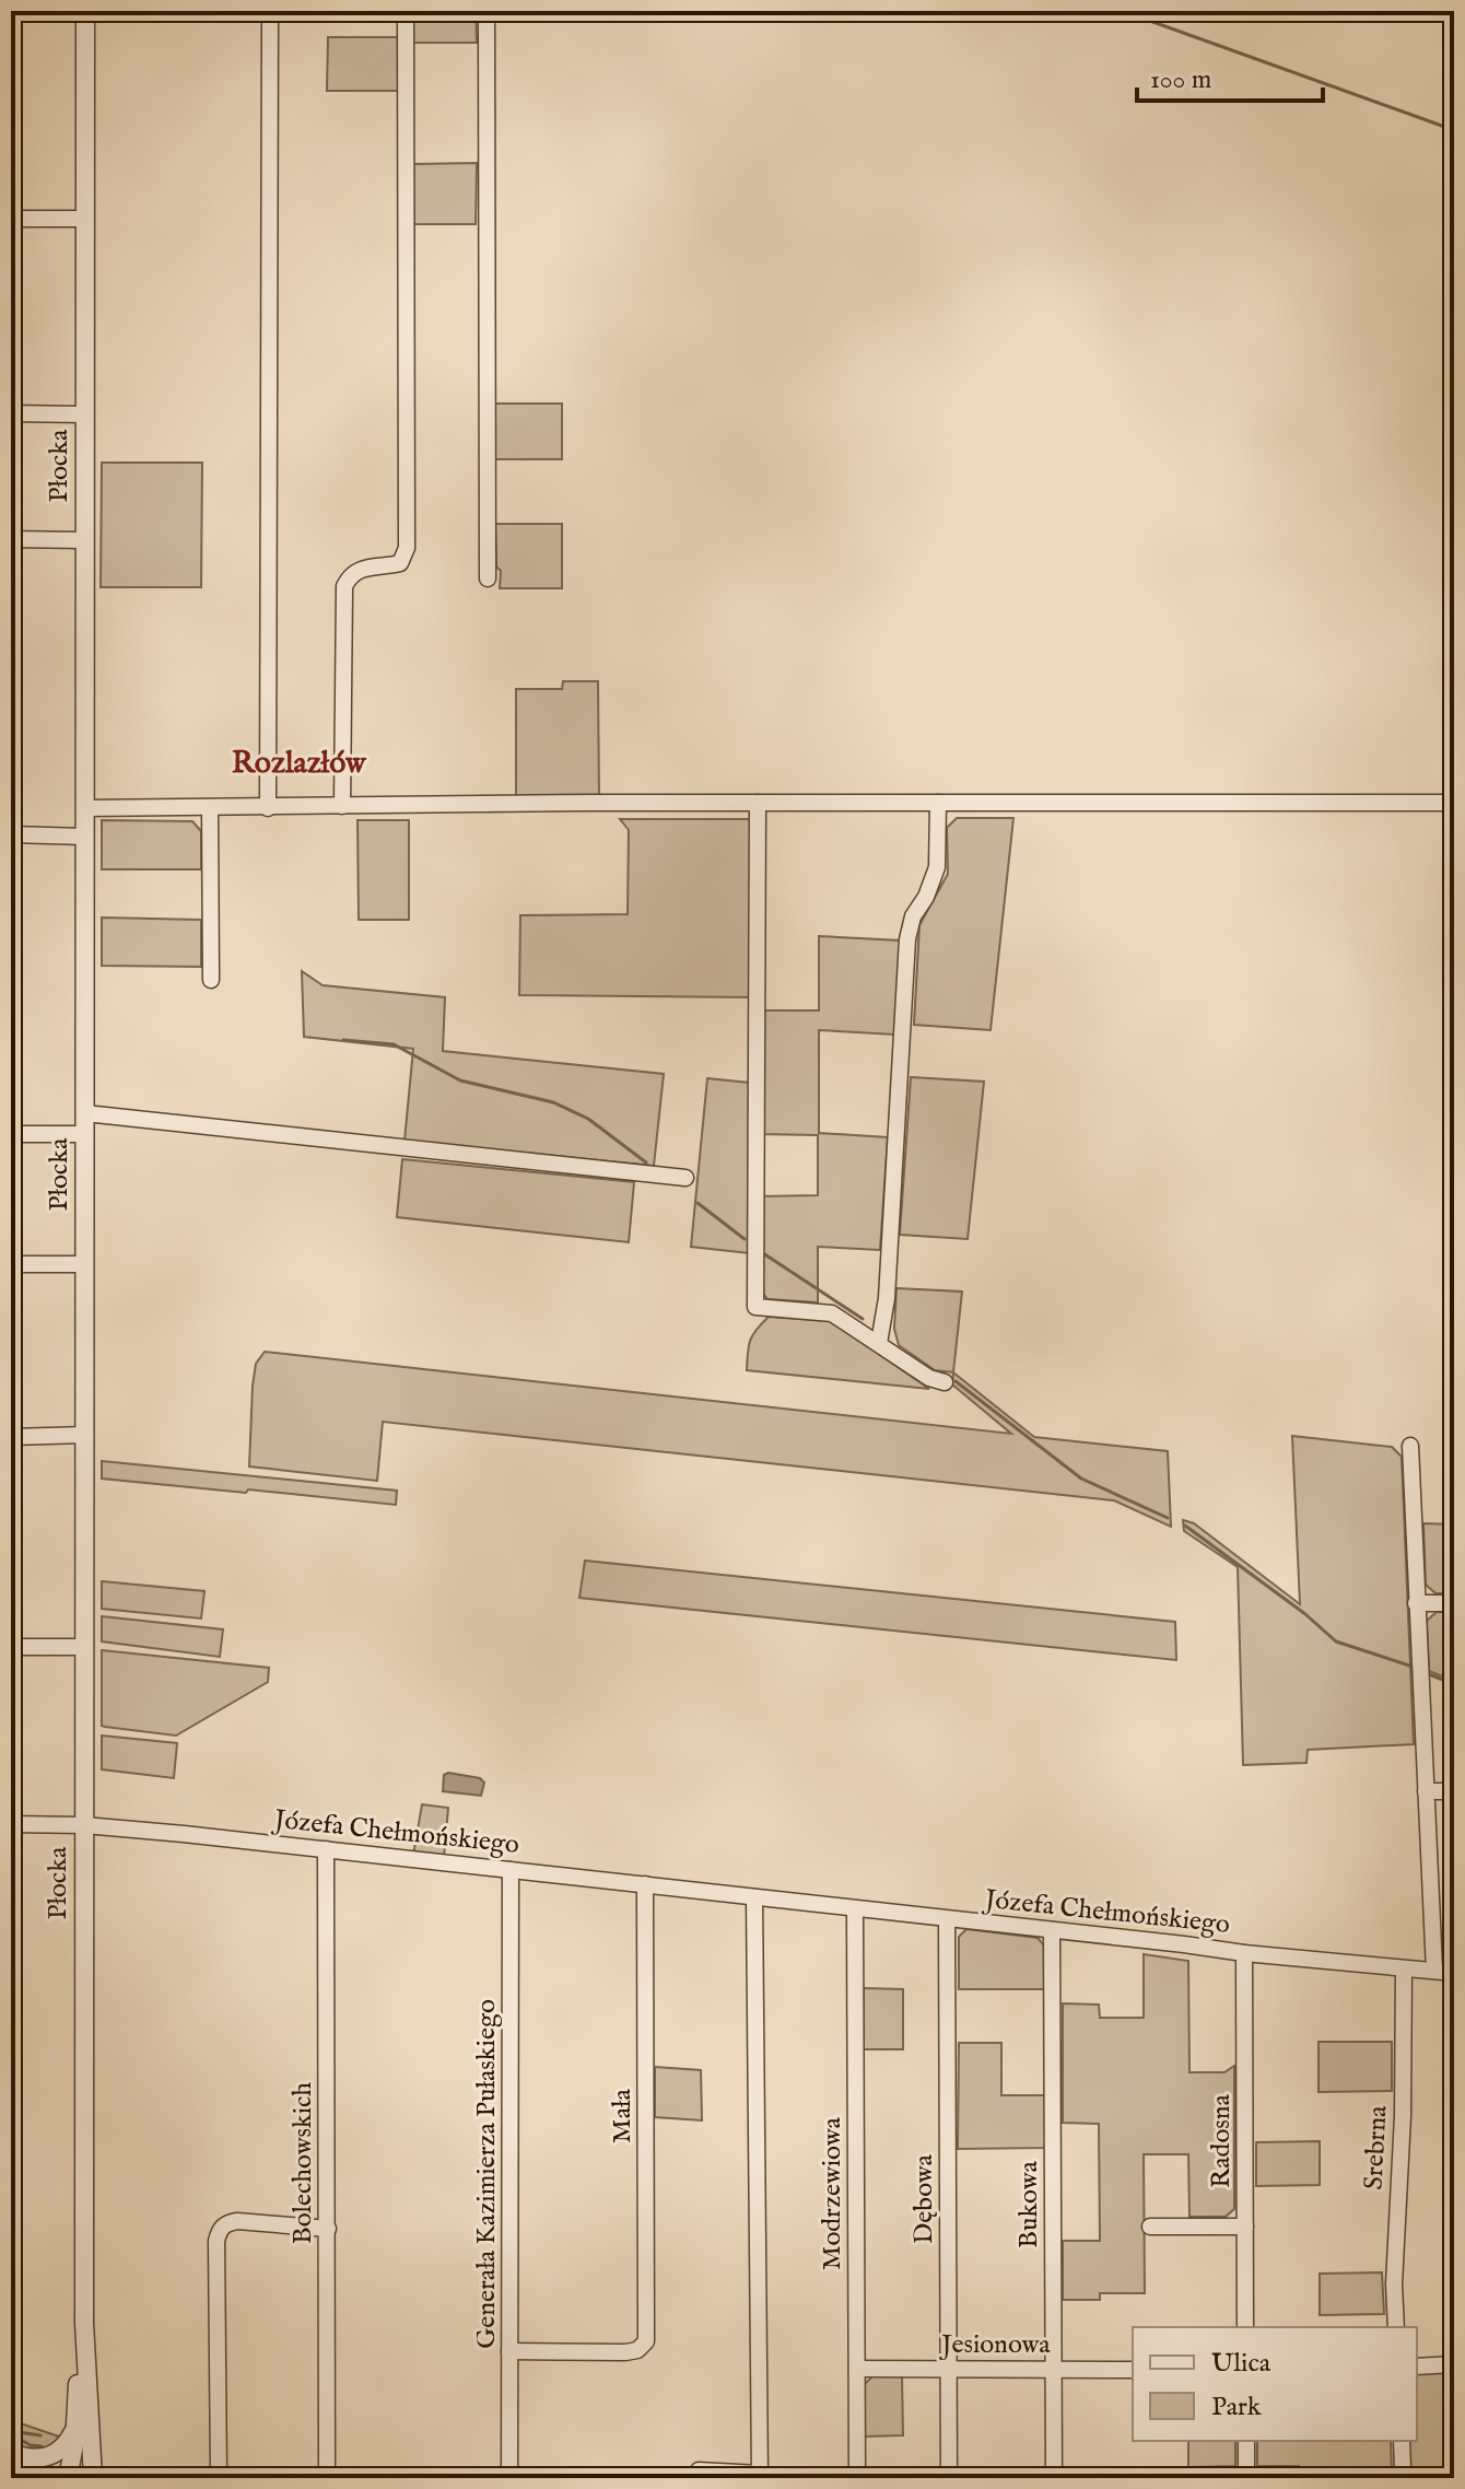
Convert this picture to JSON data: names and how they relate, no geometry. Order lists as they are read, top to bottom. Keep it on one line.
{"streets":{"street":["Płocka","Józefa Chełmońskiego","Mała","Radosna","Srebrna","Bolechowskich","Generała Kazimierza Pułaskiego","Modrzewiowa","Dębowa","Bukowa","Jesionowa"]},"crossings":[["Płocka","Józefa Chełmońskiego"],["Józefa Chełmońskiego","Mała"],["Józefa Chełmońskiego","Radosna"],["Józefa Chełmońskiego","Srebrna"],["Józefa Chełmońskiego","Bolechowskich"],["Józefa Chełmońskiego","Generała Kazimierza Pułaskiego"],["Józefa Chełmońskiego","Modrzewiowa"],["Józefa Chełmońskiego","Dębowa"],["Józefa Chełmońskiego","Bukowa"],["Mała","Generała Kazimierza Pułaskiego"],["Modrzewiowa","Jesionowa"],["Dębowa","Jesionowa"],["Bukowa","Jesionowa"]],"districts":["Rozlazłów"],"legend":["Ulica","Park"],"scale_bar":"100 m"}
